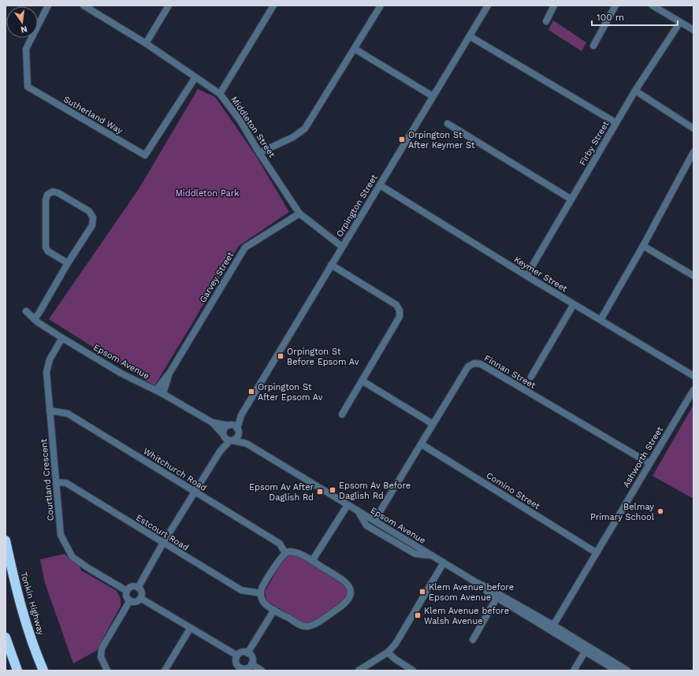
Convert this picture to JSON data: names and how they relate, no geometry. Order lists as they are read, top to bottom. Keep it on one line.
{"streets":{"highway":["Tonkin Highway"],"street":["Sutherland Way","Middleton Street","Firby Street","Orpington Street","Keymer Street","Garvey Street","Epsom Avenue","Finnan Street","Ashworth Street","Whitchurch Road","Courtland Crescent","Comino Street","Estcourt Road"]},"crossings":[["Sutherland Way","Middleton Street"],["Middleton Street","Orpington Street"],["Middleton Street","Garvey Street"],["Firby Street","Keymer Street"],["Orpington Street","Keymer Street"],["Orpington Street","Epsom Avenue"],["Garvey Street","Epsom Avenue"],["Epsom Avenue","Finnan Street"],["Epsom Avenue","Ashworth Street"],["Epsom Avenue","Courtland Crescent"],["Finnan Street","Ashworth Street"],["Finnan Street","Comino Street"],["Ashworth Street","Comino Street"],["Whitchurch Road","Courtland Crescent"],["Whitchurch Road","Estcourt Road"],["Courtland Crescent","Estcourt Road"]],"parks":["Middleton Park"],"places":{"transit":["Orpington St After Keymer St","Orpington St Before Epsom Av","Orpington St After Epsom Av","Epsom Av Before Daglish Rd","Epsom Av After Daglish Rd","Klem Avenue before Epsom Avenue","Klem Avenue before Walsh Avenue"],"other":["Belmay Primary School"]},"scale_bar":"100 m","north":"bottom"}
